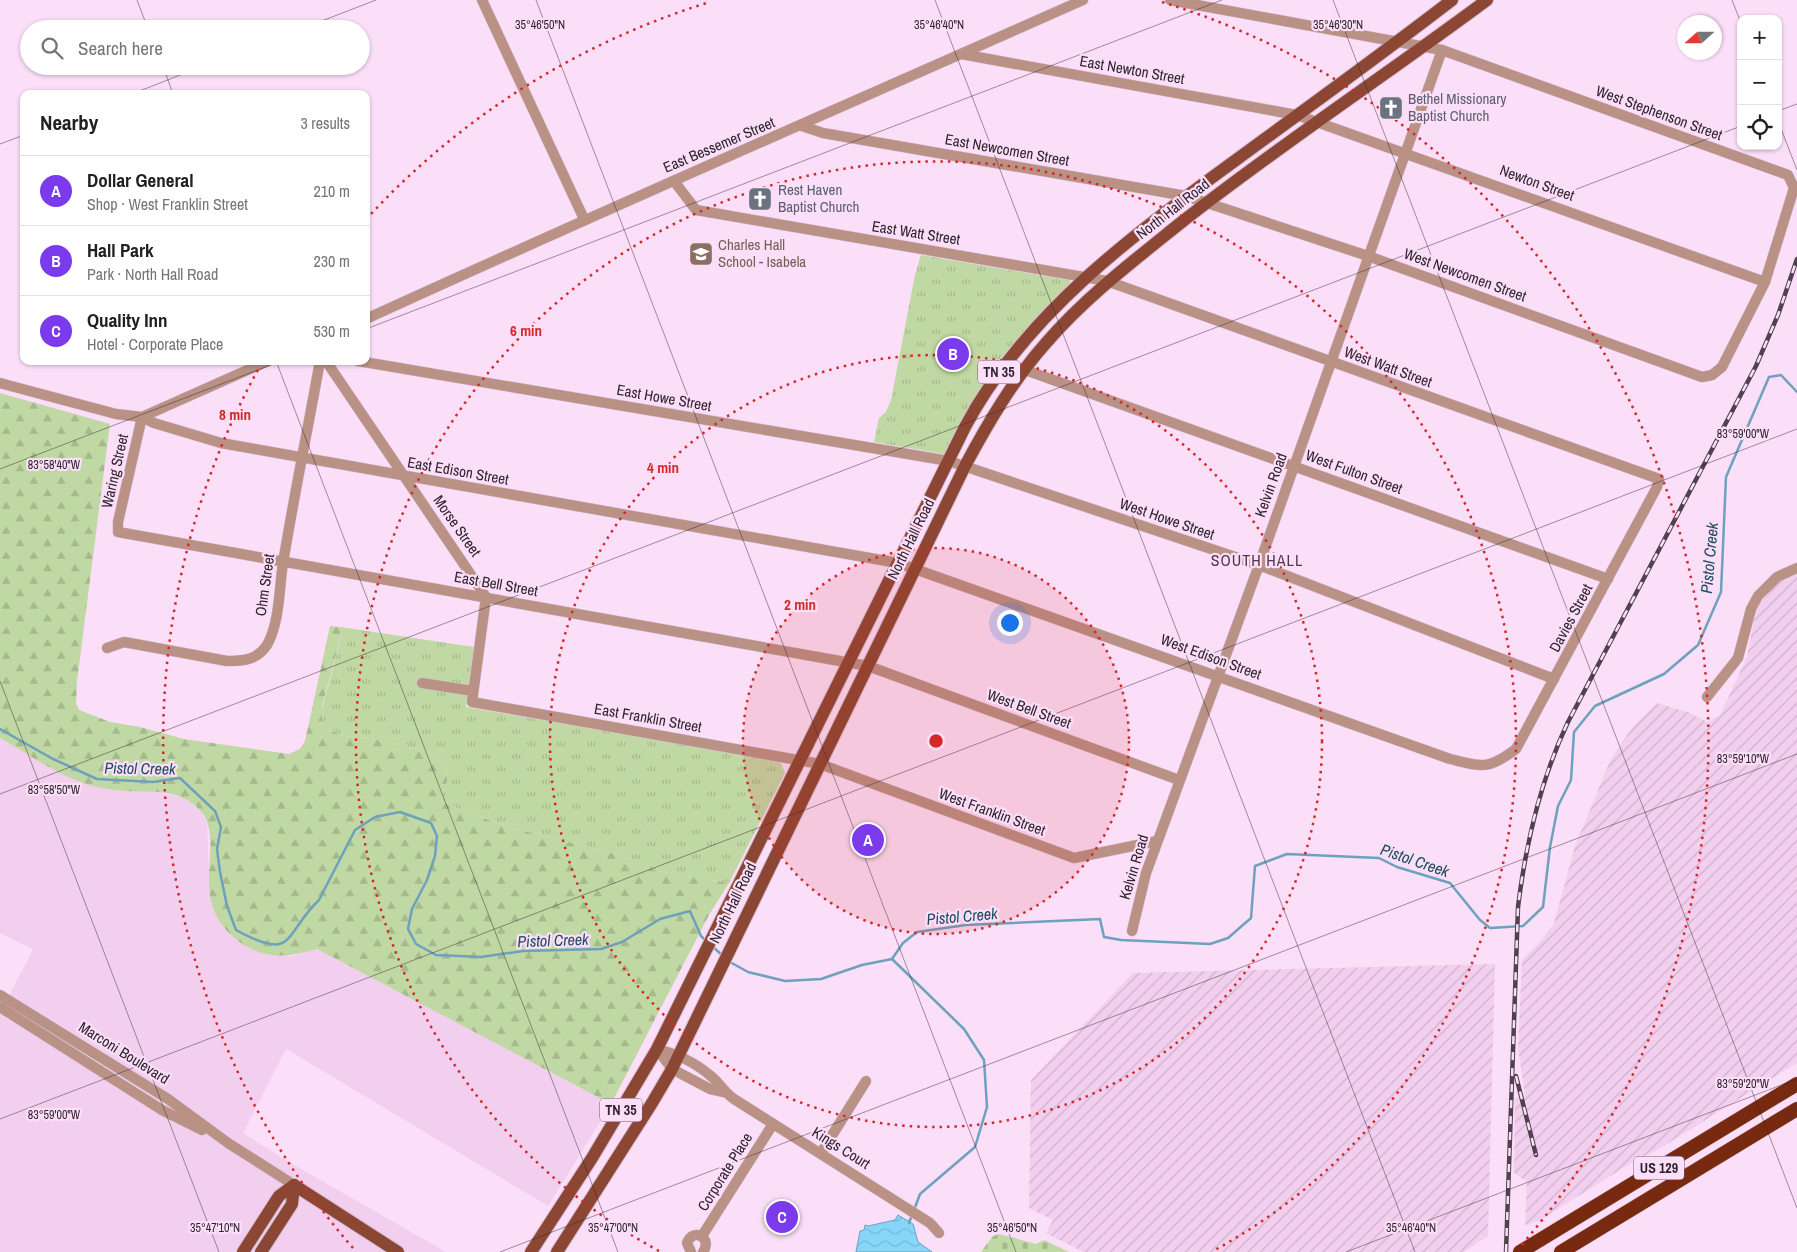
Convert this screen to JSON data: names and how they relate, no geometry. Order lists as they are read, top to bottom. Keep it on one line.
{"streets":{"highway":["US 129"],"main road":["North Hall Road","TN 35","Marconi Boulevard"],"street":["East Newton Street","West Stephenson Street","East Bessemer Street","East Newcomen Street","Newton Street","East Watt Street","West Newcomen Street","West Watt Street","East Howe Street","Waring Street","East Edison Street","West Fulton Street","Kelvin Road","West Howe Street","Morse Street","East Bell Street","Ohm Street","Davies Street","West Edison Street","West Bell Street","East Franklin Street","West Franklin Street","Kings Court","Corporate Place"]},"crossings":[["East Newton Street","East Bessemer Street"],["East Newton Street","Newton Street"],["East Newton Street","North Hall Road"],["West Stephenson Street","Newton Street"],["West Stephenson Street","North Hall Road"],["West Stephenson Street","West Newcomen Street"],["West Stephenson Street","Kelvin Road"],["East Bessemer Street","East Newcomen Street"],["East Bessemer Street","East Watt Street"],["East Newcomen Street","North Hall Road"],["East Newcomen Street","West Newcomen Street"],["Newton Street","North Hall Road"],["Newton Street","West Newcomen Street"],["Newton Street","Kelvin Road"],["North Hall Road","East Watt Street"],["North Hall Road","West Newcomen Street"],["North Hall Road","West Watt Street"],["North Hall Road","East Howe Street"],["North Hall Road","East Edison Street"],["North Hall Road","West Fulton Street"],["North Hall Road","West Howe Street"],["North Hall Road","East Bell Street"],["North Hall Road","West Edison Street"],["North Hall Road","West Bell Street"],["North Hall Road","East Franklin Street"],["North Hall Road","West Franklin Street"],["North Hall Road","Kings Court"],["East Watt Street","West Watt Street"],["West Newcomen Street","Kelvin Road"],["West Watt Street","Kelvin Road"],["West Watt Street","Davies Street"],["East Howe Street","West Howe Street"],["Waring Street","East Edison Street"],["Waring Street","East Bell Street"],["East Edison Street","Morse Street"],["East Edison Street","Ohm Street"],["East Edison Street","West Edison Street"],["West Fulton Street","Kelvin Road"],["West Fulton Street","Davies Street"],["Kelvin Road","West Howe Street"],["Kelvin Road","West Edison Street"],["Kelvin Road","West Bell Street"],["Kelvin Road","West Franklin Street"],["West Howe Street","Davies Street"],["Morse Street","East Bell Street"],["East Bell Street","Ohm Street"],["East Bell Street","West Bell Street"],["Davies Street","West Edison Street"],["East Franklin Street","West Franklin Street"],["Kings Court","Corporate Place"]],"districts":["SOUTH HALL"],"water":["Pistol Creek"],"places":{"church":["Bethel Missionary Baptist Church","Rest Haven Baptist Church"],"school or university":["Charles Hall School - Isabela"]},"north":"left","page":{"map_buttons":["+","−"],"search":"Search here","heading":["Nearby","3 results"],"list":[{"mark":"A","name":"Dollar General","note":"Shop · West Franklin Street","value":"210 m"},{"mark":"B","name":"Hall Park","note":"Park · North Hall Road","value":"230 m"},{"mark":"C","name":"Quality Inn","note":"Hotel · Corporate Place","value":"530 m"}],"pins":["B","A","C"]},"coordinates":["35°46'50\"N","35°46'40\"N","35°46'30\"N","83°59'00\"W","83°58'40\"W","83°59'10\"W","83°58'50\"W","83°59'20\"W","35°47'10\"N","35°47'00\"N"],"rings":["6 min","8 min","4 min","2 min"]}
